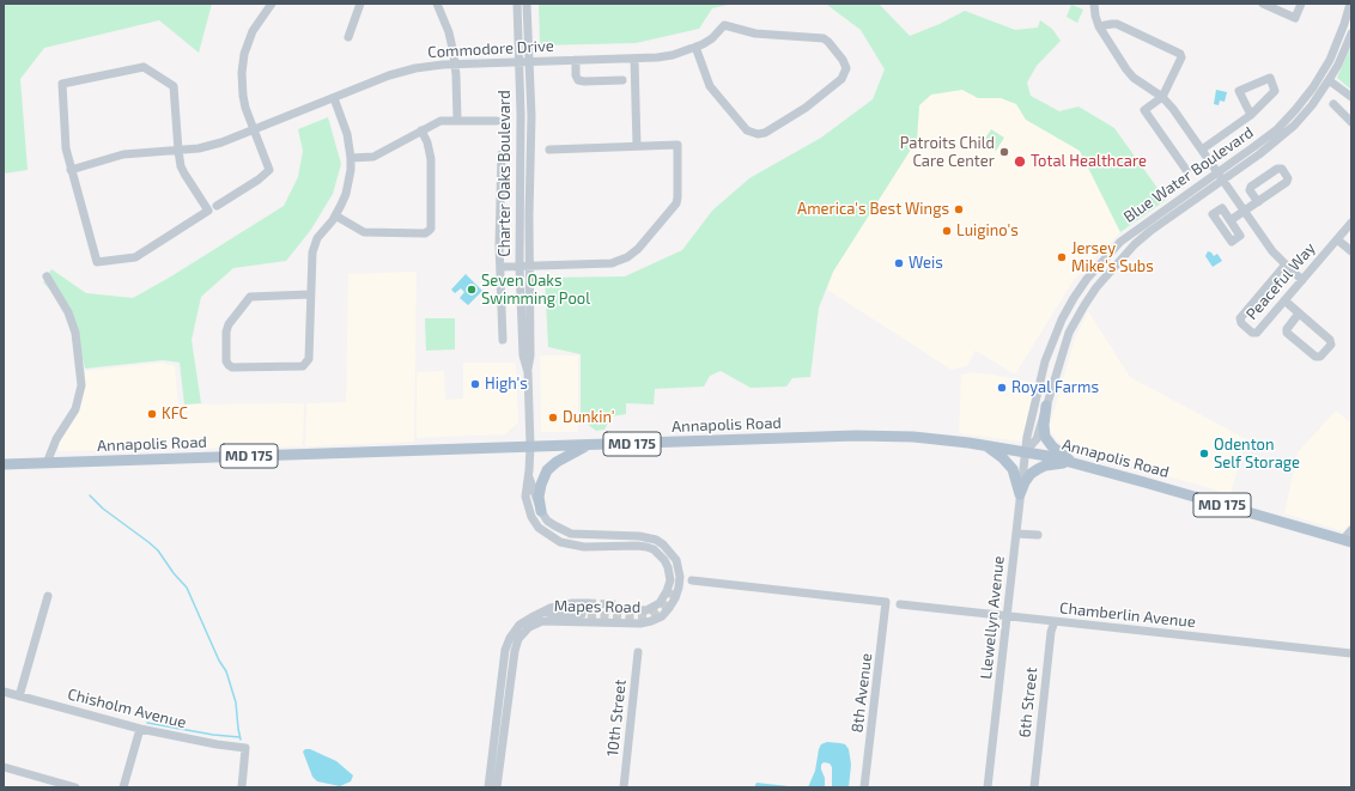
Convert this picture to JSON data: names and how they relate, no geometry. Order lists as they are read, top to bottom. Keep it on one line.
{"streets":{"main road":["Annapolis Road","MD 175"],"street":["Commodore Drive","Charter Oaks Boulevard","Blue Water Boulevard","Peaceful Way","Mapes Road","Chamberlin Avenue","Llewellyn Avenue","8th Avenue","6th Street","Chisholm Avenue","10th Street"]},"crossings":[["Commodore Drive","Charter Oaks Boulevard"],["Charter Oaks Boulevard","Annapolis Road"],["Charter Oaks Boulevard","Mapes Road"],["Blue Water Boulevard","Annapolis Road"],["Blue Water Boulevard","Llewellyn Avenue"],["Annapolis Road","Mapes Road"],["Annapolis Road","Llewellyn Avenue"],["Chamberlin Avenue","Llewellyn Avenue"],["Chamberlin Avenue","6th Street"]],"places":["Patroits Child Care Center","Total Healthcare","America's Best Wings","Luigino's","Jersey Mike's Subs","Weis","Seven Oaks Swimming Pool","High's","Royal Farms","KFC","Dunkin'","Odenton Self Storage"]}
